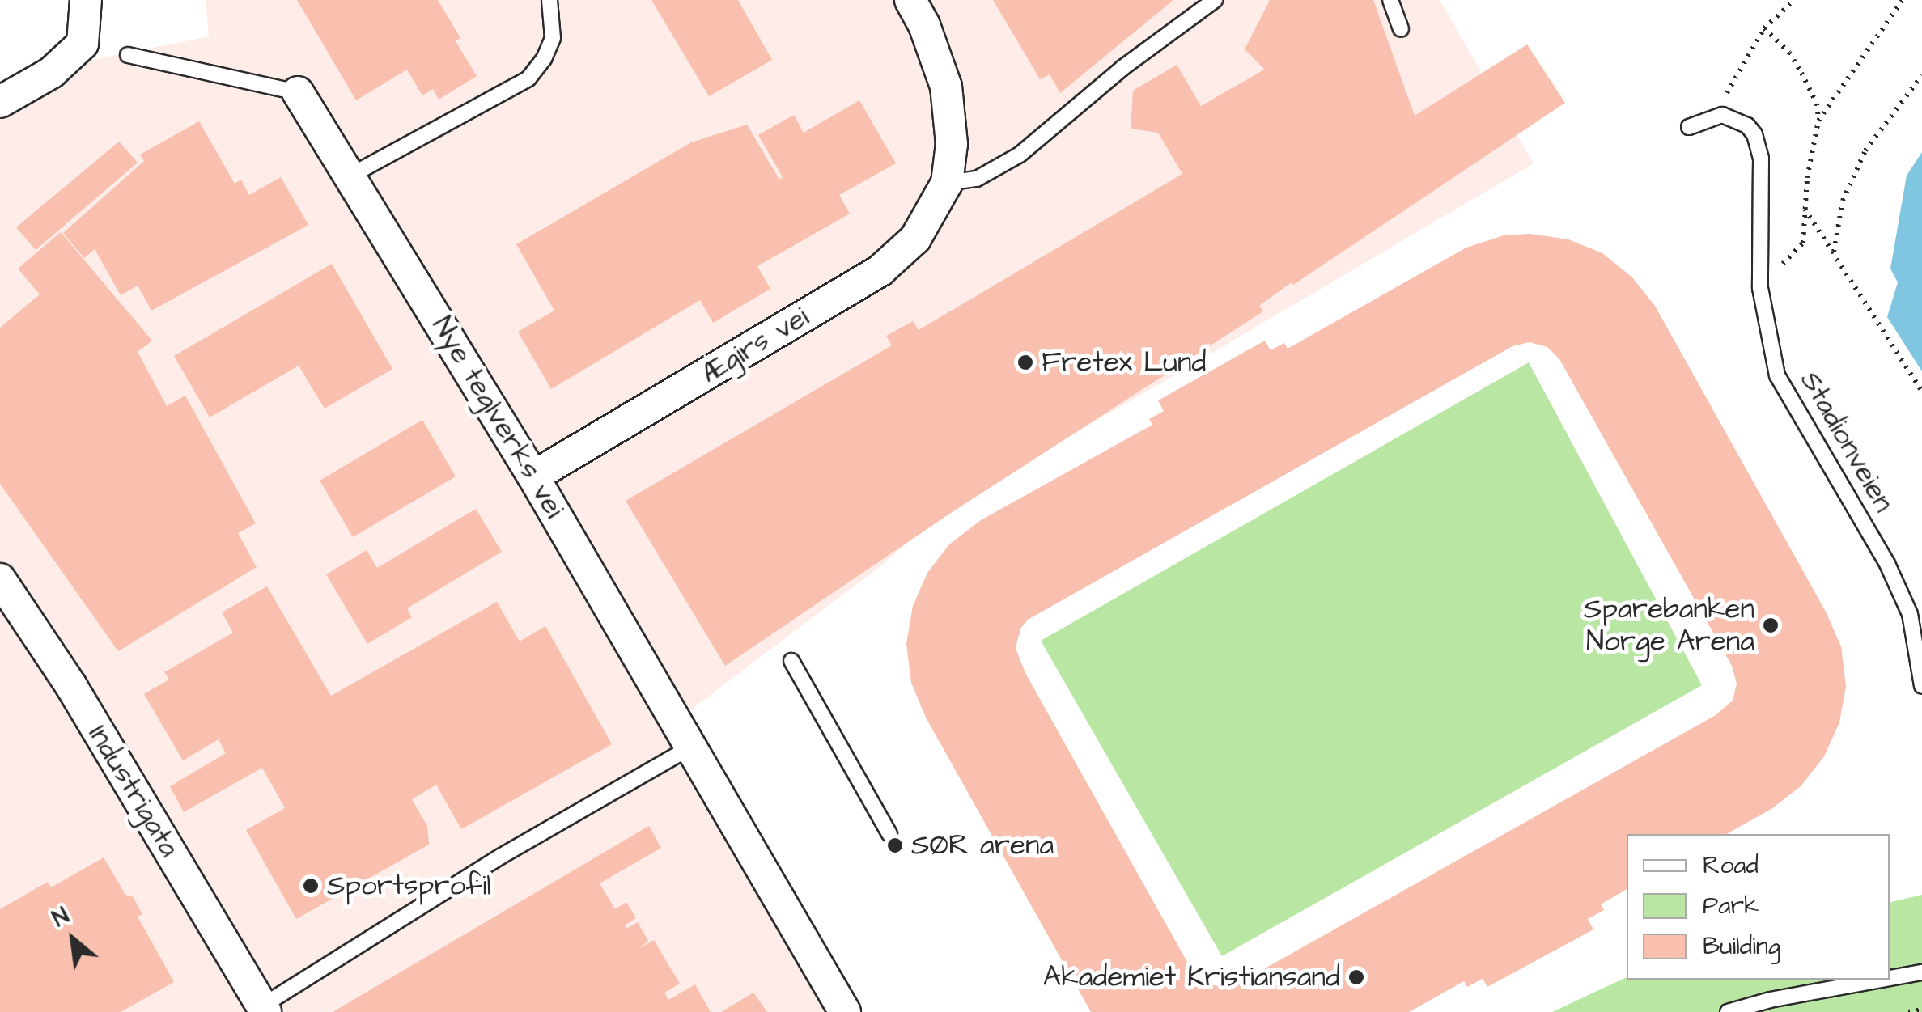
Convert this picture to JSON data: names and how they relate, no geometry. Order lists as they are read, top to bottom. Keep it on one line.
{"streets":{"street":["Ægirs vei","Nye teglverks vei","Industrigata"],"lane":["Stadionveien"]},"crossings":[["Ægirs vei","Nye teglverks vei"],["Nye teglverks vei","Industrigata"]],"places":["Fretex Lund","Sparebanken Norge Arena","SØR arena","Sportsprofil","Akademiet Kristiansand"],"legend":["Road","Park","Building"],"north":"top left"}
